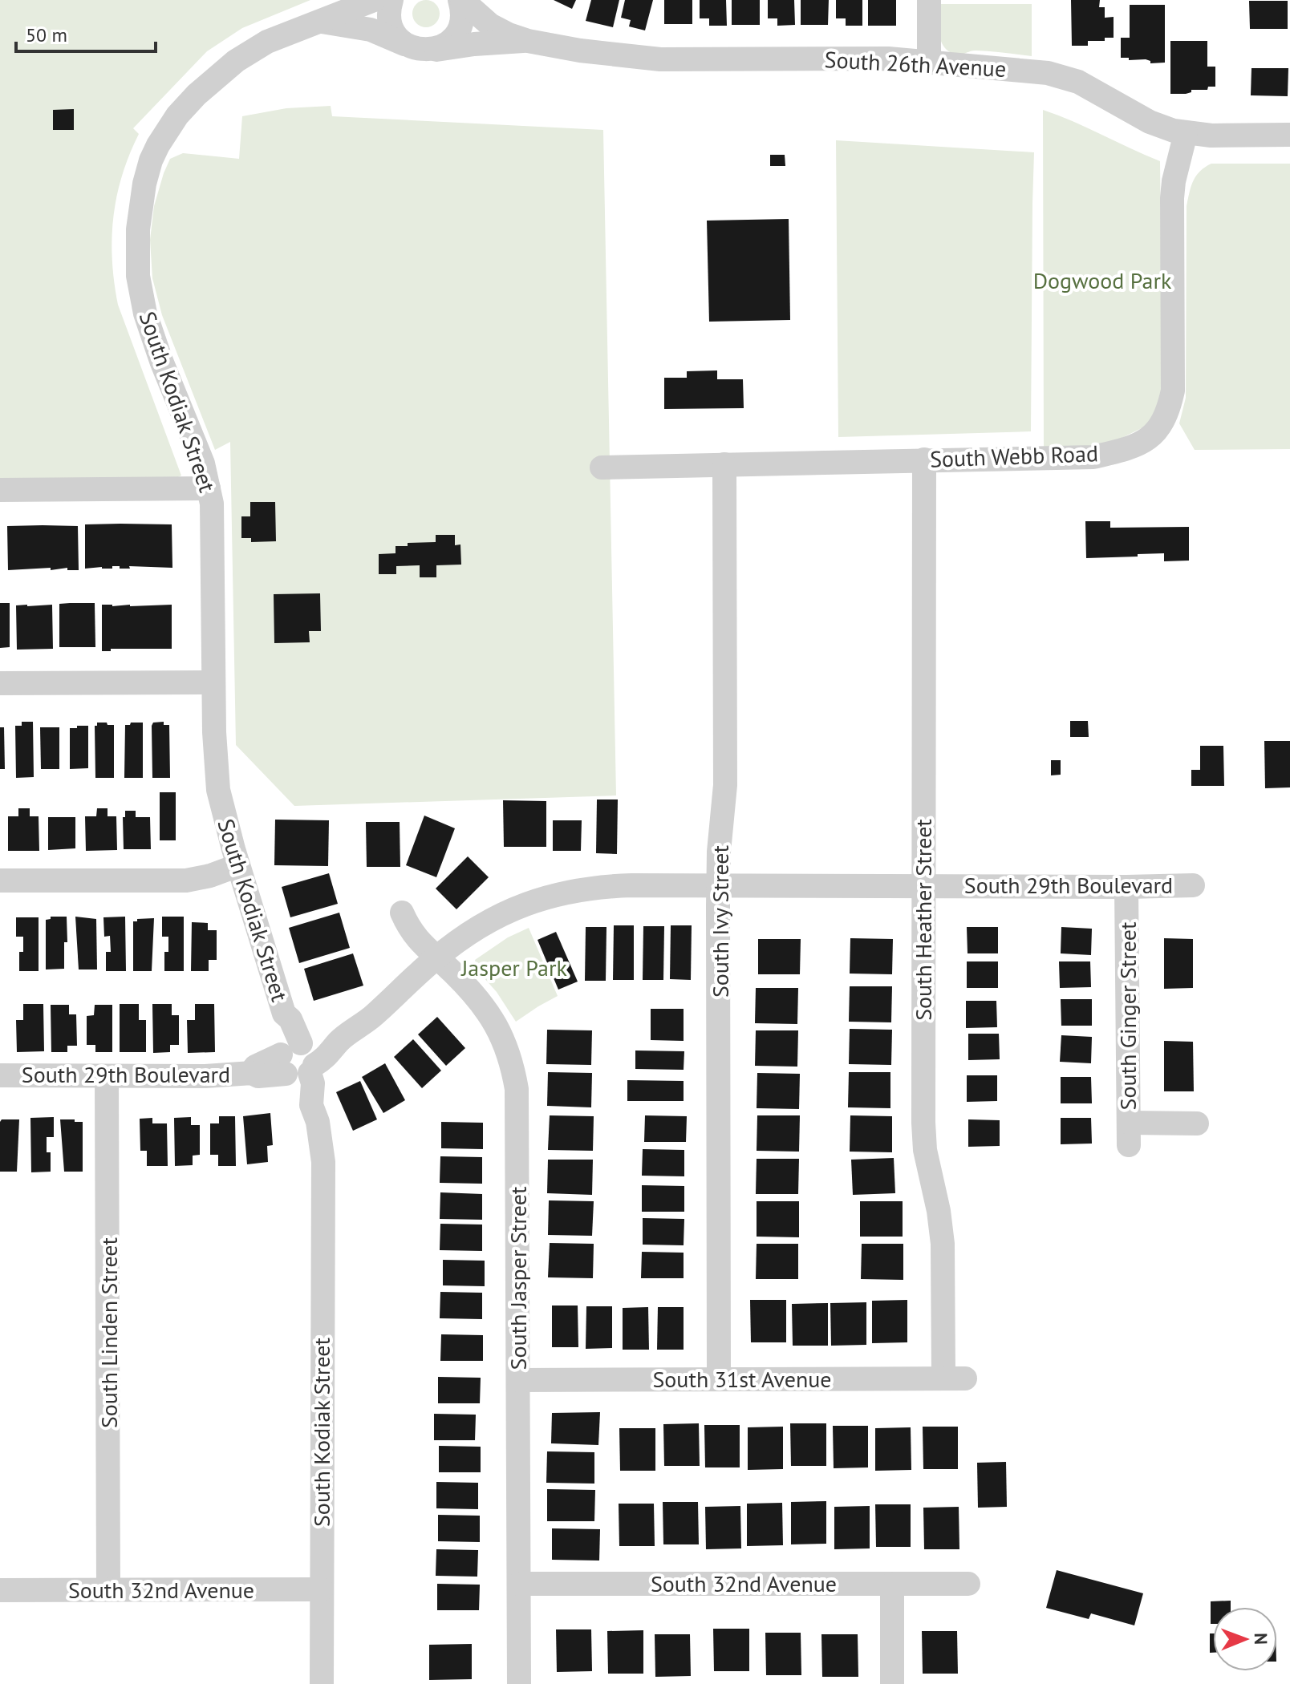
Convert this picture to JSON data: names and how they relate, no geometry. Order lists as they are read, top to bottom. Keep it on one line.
{"streets":{"street":["South 26th Avenue","South Kodiak Street","South Webb Road","South 29th Boulevard","South Heather Street","South Ivy Street","South Ginger Street","South Jasper Street","South Linden Street","South 31st Avenue","South 32nd Avenue"]},"crossings":[["South 26th Avenue","South Kodiak Street"],["South 26th Avenue","South Webb Road"],["South Kodiak Street","South 29th Boulevard"],["South Kodiak Street","South 32nd Avenue"],["South Webb Road","South Heather Street"],["South Webb Road","South Ivy Street"],["South 29th Boulevard","South Heather Street"],["South 29th Boulevard","South Ivy Street"],["South 29th Boulevard","South Ginger Street"],["South 29th Boulevard","South Jasper Street"],["South 29th Boulevard","South Linden Street"],["South Heather Street","South 31st Avenue"],["South Ivy Street","South 31st Avenue"],["South Jasper Street","South 31st Avenue"],["South Jasper Street","South 32nd Avenue"],["South Linden Street","South 32nd Avenue"]],"parks":["Dogwood Park","Jasper Park"],"scale_bar":"50 m","north":"right"}
